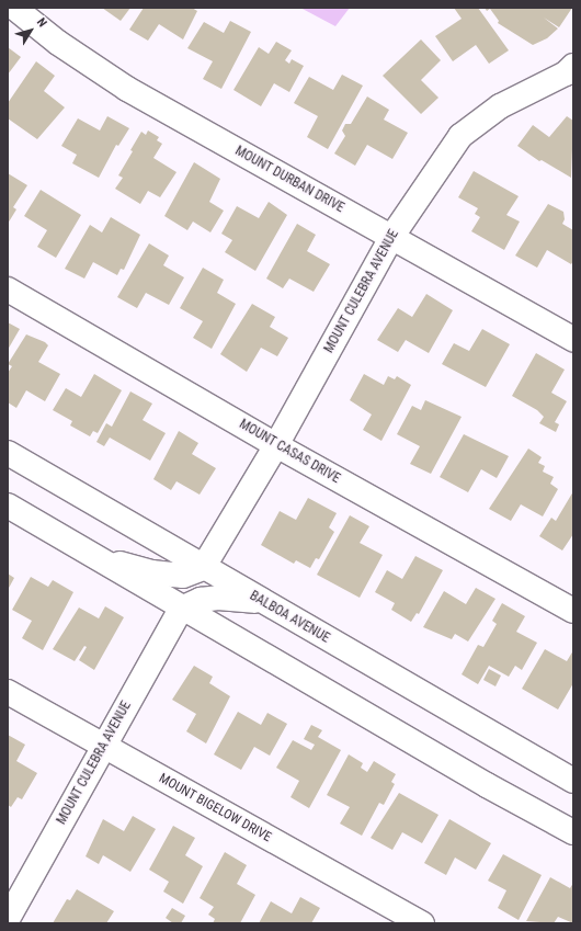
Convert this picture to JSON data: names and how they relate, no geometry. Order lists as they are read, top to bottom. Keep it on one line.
{"streets":{"street":["MOUNT DURBAN DRIVE","MOUNT CULEBRA AVENUE","MOUNT CASAS DRIVE","BALBOA AVENUE","MOUNT BIGELOW DRIVE"]},"crossings":[["MOUNT DURBAN DRIVE","MOUNT CULEBRA AVENUE"],["MOUNT CULEBRA AVENUE","MOUNT CASAS DRIVE"],["MOUNT CULEBRA AVENUE","BALBOA AVENUE"],["MOUNT CULEBRA AVENUE","MOUNT BIGELOW DRIVE"]],"north":"top right"}
